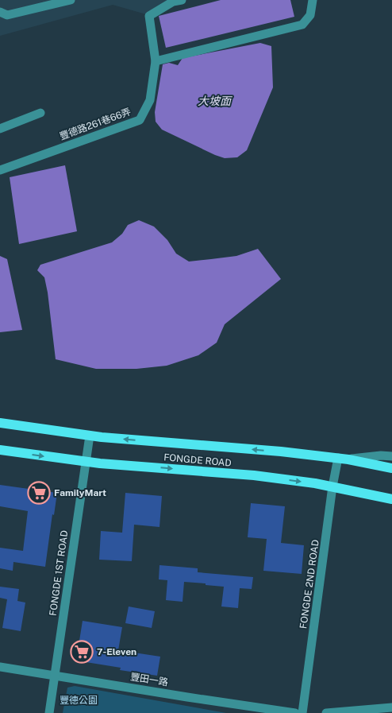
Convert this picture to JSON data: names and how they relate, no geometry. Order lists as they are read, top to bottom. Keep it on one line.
{"streets":{"main road":["FONGDE ROAD"],"street":["豐德路261巷66弄","FONGDE 1ST ROAD","FONGDE 2ND ROAD","豐田一路"]},"crossings":[["FONGDE ROAD","FONGDE 1ST ROAD"],["FONGDE ROAD","FONGDE 2ND ROAD"],["FONGDE 1ST ROAD","豐田一路"]],"water":["大坡面"],"parks":["豐德公園"],"places":{"supermarket":["FamilyMart","7-Eleven"]}}
